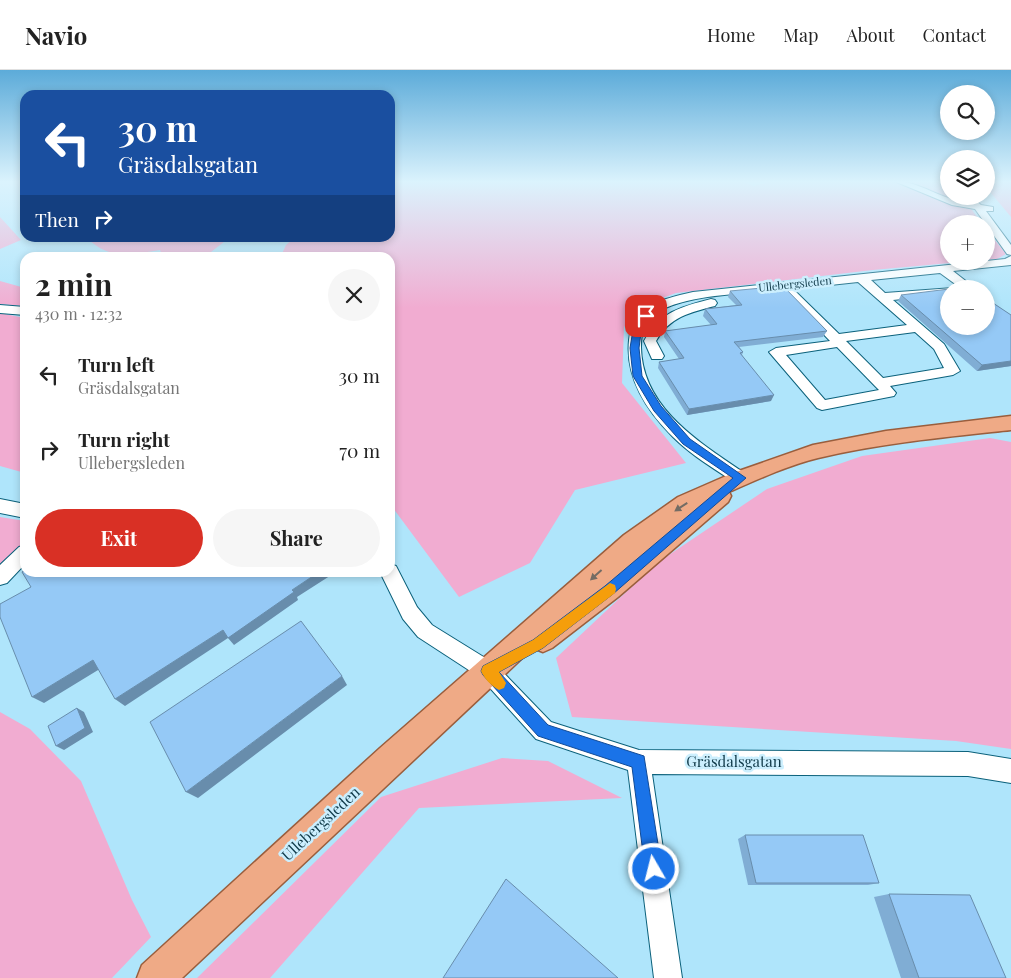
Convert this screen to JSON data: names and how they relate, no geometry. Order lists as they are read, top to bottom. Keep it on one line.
{"streets":{"main road":["Ullebergsleden"],"street":["Gräsdalsgatan"]},"crossings":[["Ullebergsleden","Gräsdalsgatan"]],"page":{"header":"Navio","nav":["Home","Map","About","Contact"],"map_buttons":["+","−"],"turn":["30 m","Gräsdalsgatan"],"then":"Then","heading":["2 min","430 m · 12:32"],"list":[{"name":"Turn left","note":"Gräsdalsgatan","value":"30 m"},{"name":"Turn right","note":"Ullebergsleden","value":"70 m"}],"buttons":["Exit","Share"]}}
